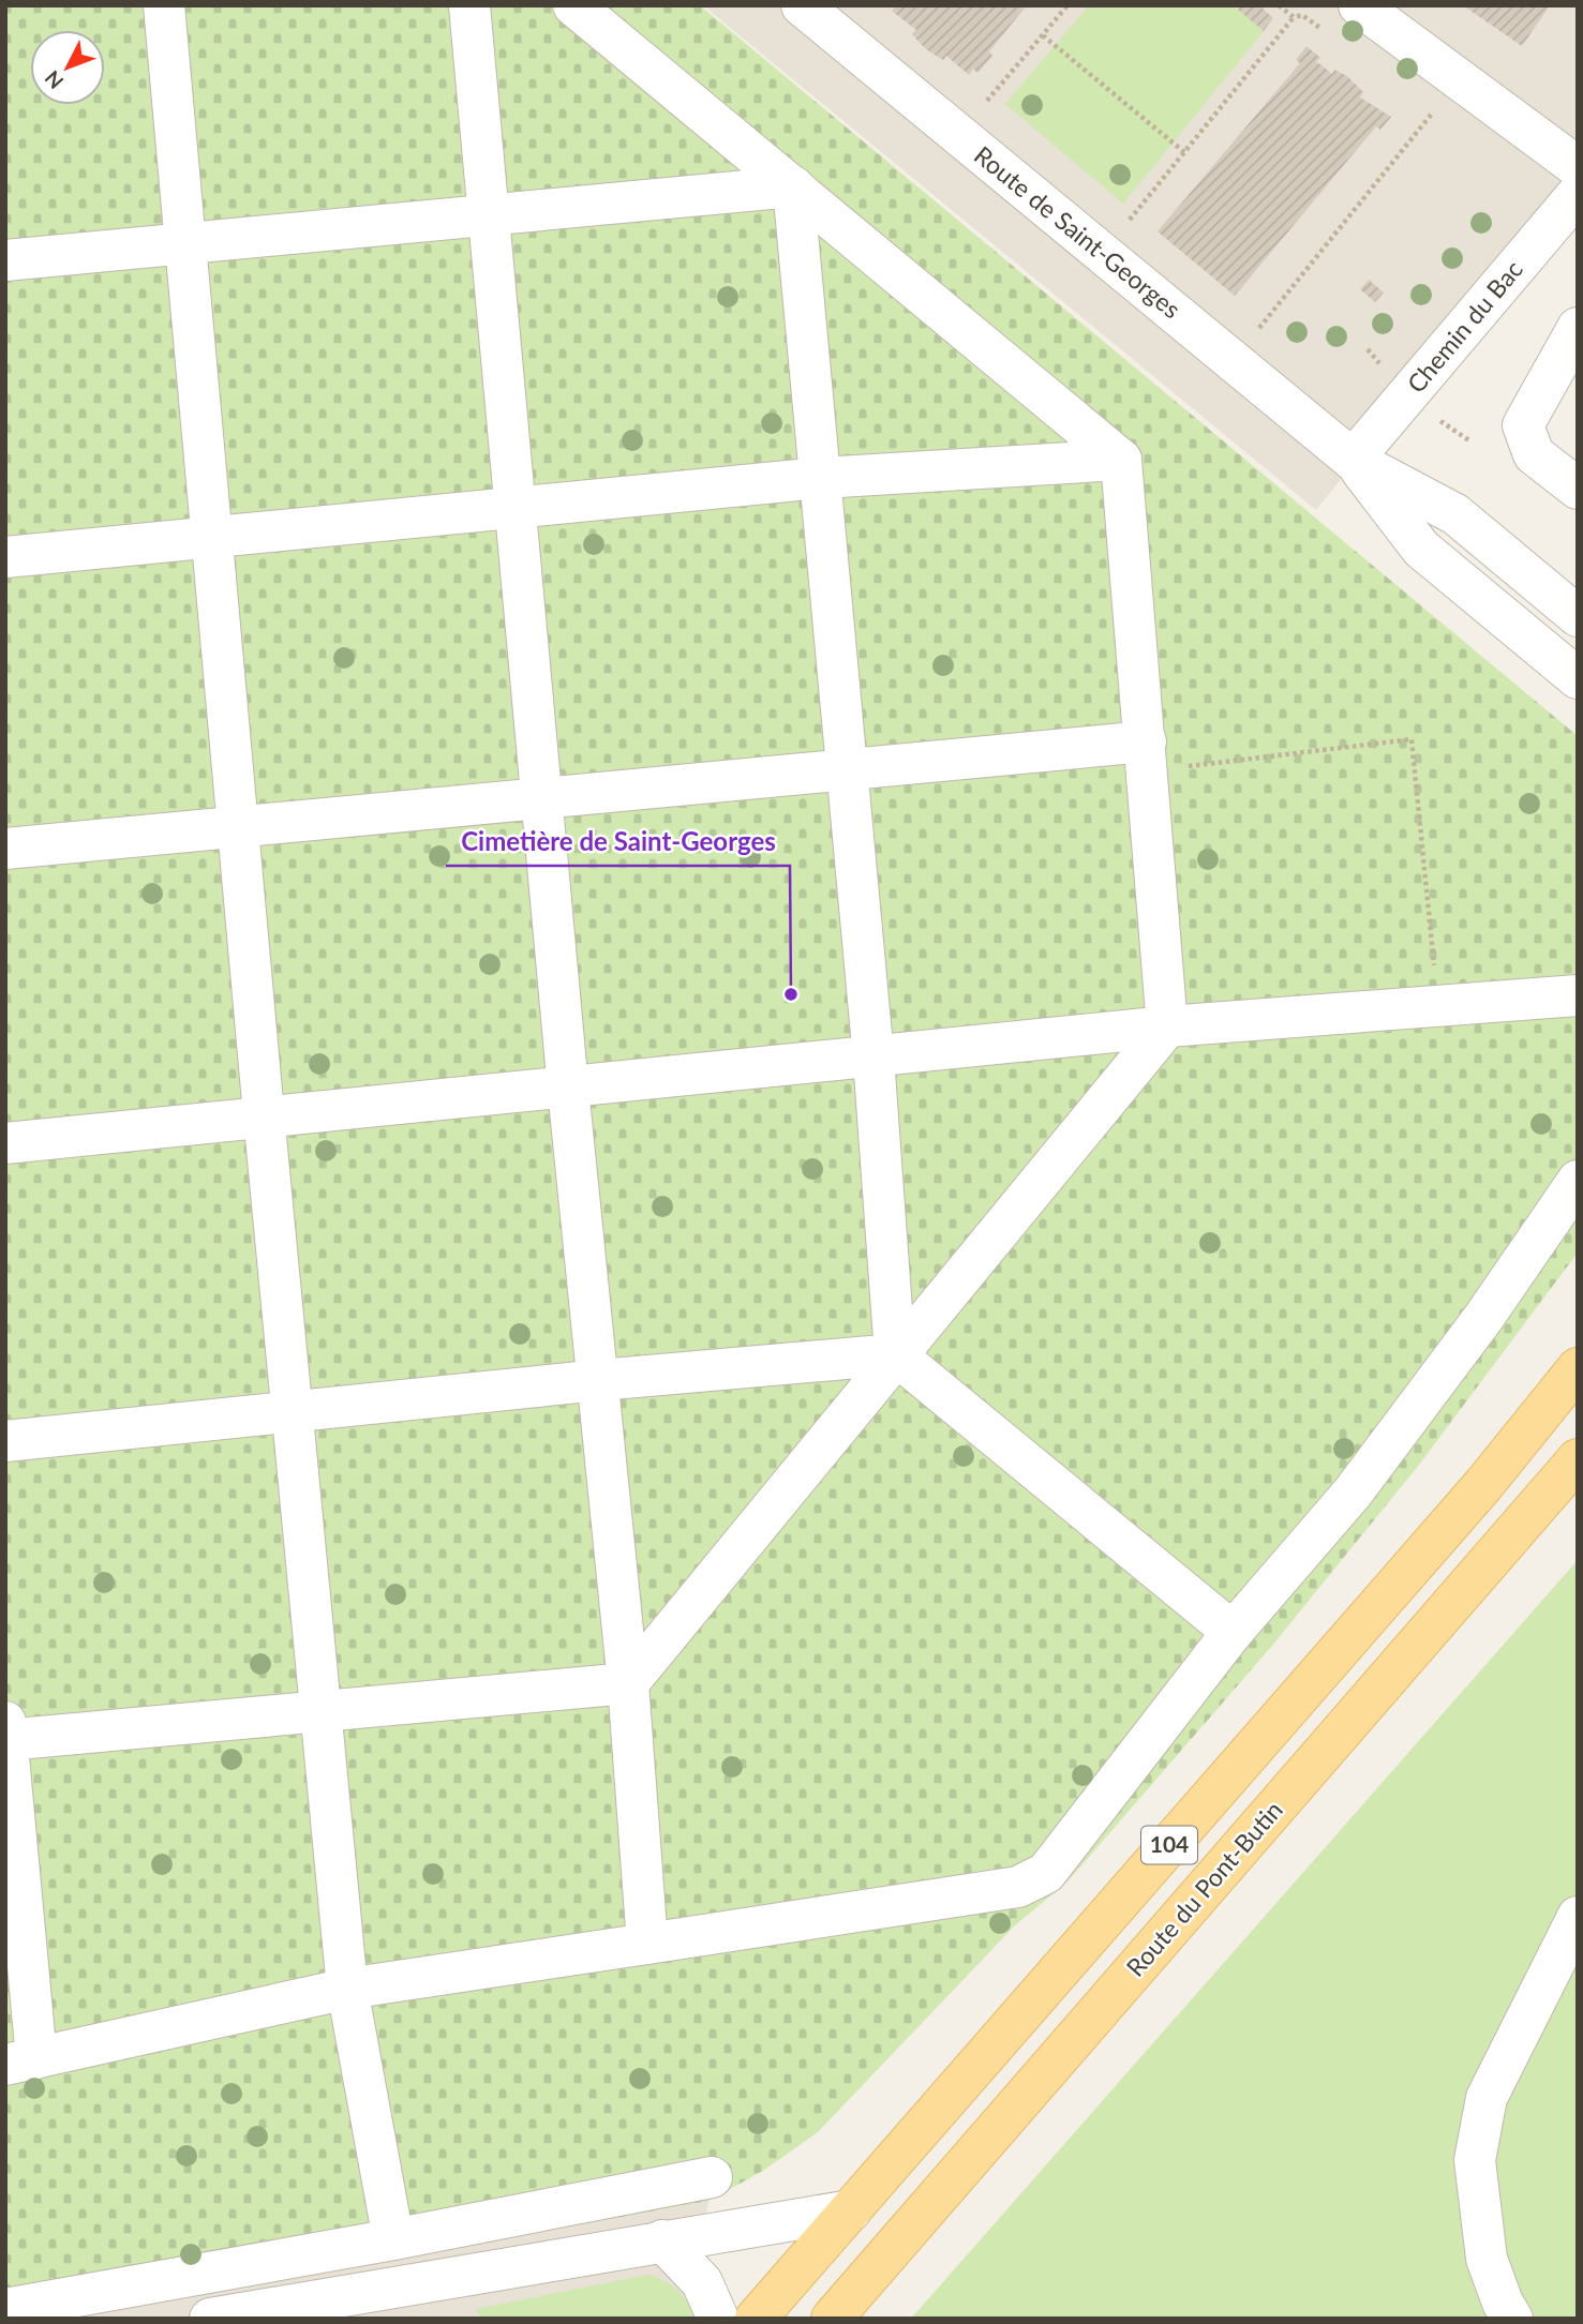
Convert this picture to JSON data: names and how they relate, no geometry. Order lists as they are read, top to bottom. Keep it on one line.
{"streets":{"main road":["104","Route du Pont-Butin"],"street":["Route de Saint-Georges","Chemin du Bac"]},"crossings":[["Route de Saint-Georges","Chemin du Bac"]],"places":["Cimetière de Saint-Georges"],"north":"bottom left"}
